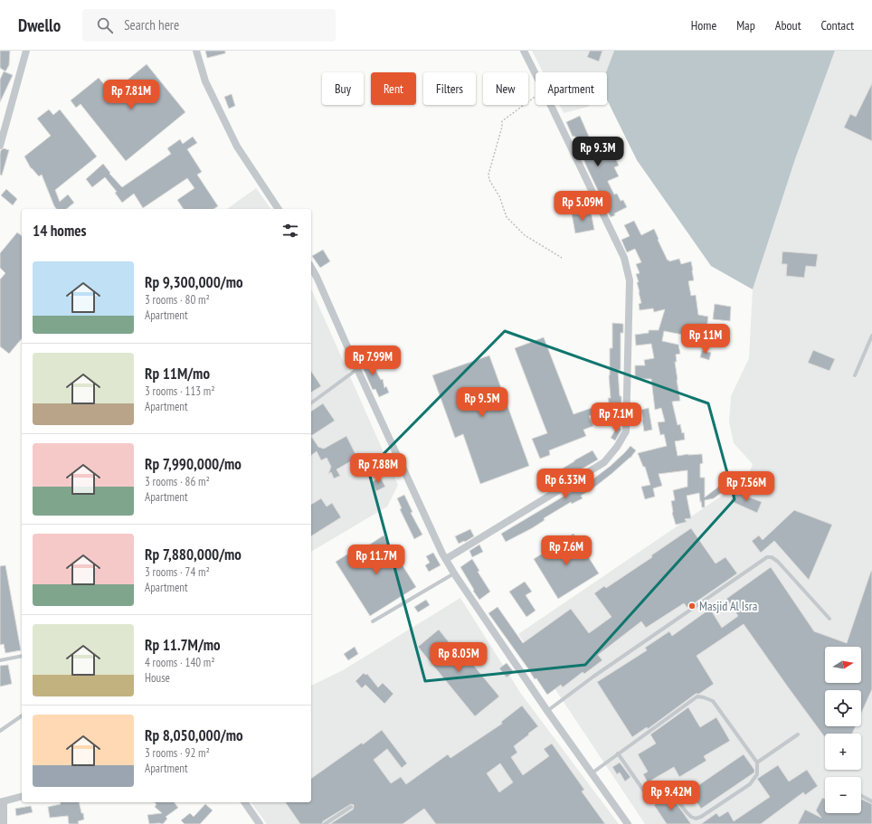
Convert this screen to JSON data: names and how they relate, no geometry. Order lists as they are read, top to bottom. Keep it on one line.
{"places":["Masjid Al Isra"],"north":"right","page":{"header":"Dwello","search":"Search here","nav":["Home","Map","About","Contact"],"chip":["Buy","Rent","Filters","New","Apartment"],"price":["Rp 7.81M","Rp 9.3M","Rp 5.09M","Rp 11M","Rp 7.99M","Rp 9.5M","Rp 7.1M","Rp 7.88M","Rp 6.33M","Rp 7.56M","Rp 7.6M","Rp 11.7M","Rp 8.05M","Rp 9.42M"],"heading":"14 homes","list":[{"name":"Rp 9,300,000/mo","note":"3 rooms · 80 m² · Apartment"},{"name":"Rp 11M/mo","note":"3 rooms · 113 m² · Apartment"},{"name":"Rp 7,990,000/mo","note":"3 rooms · 86 m² · Apartment"},{"name":"Rp 7,880,000/mo","note":"3 rooms · 74 m² · Apartment"},{"name":"Rp 11.7M/mo","note":"4 rooms · 140 m² · House"},{"name":"Rp 8,050,000/mo","note":"3 rooms · 92 m² · Apartment"}],"map_buttons":["+","−"]}}
